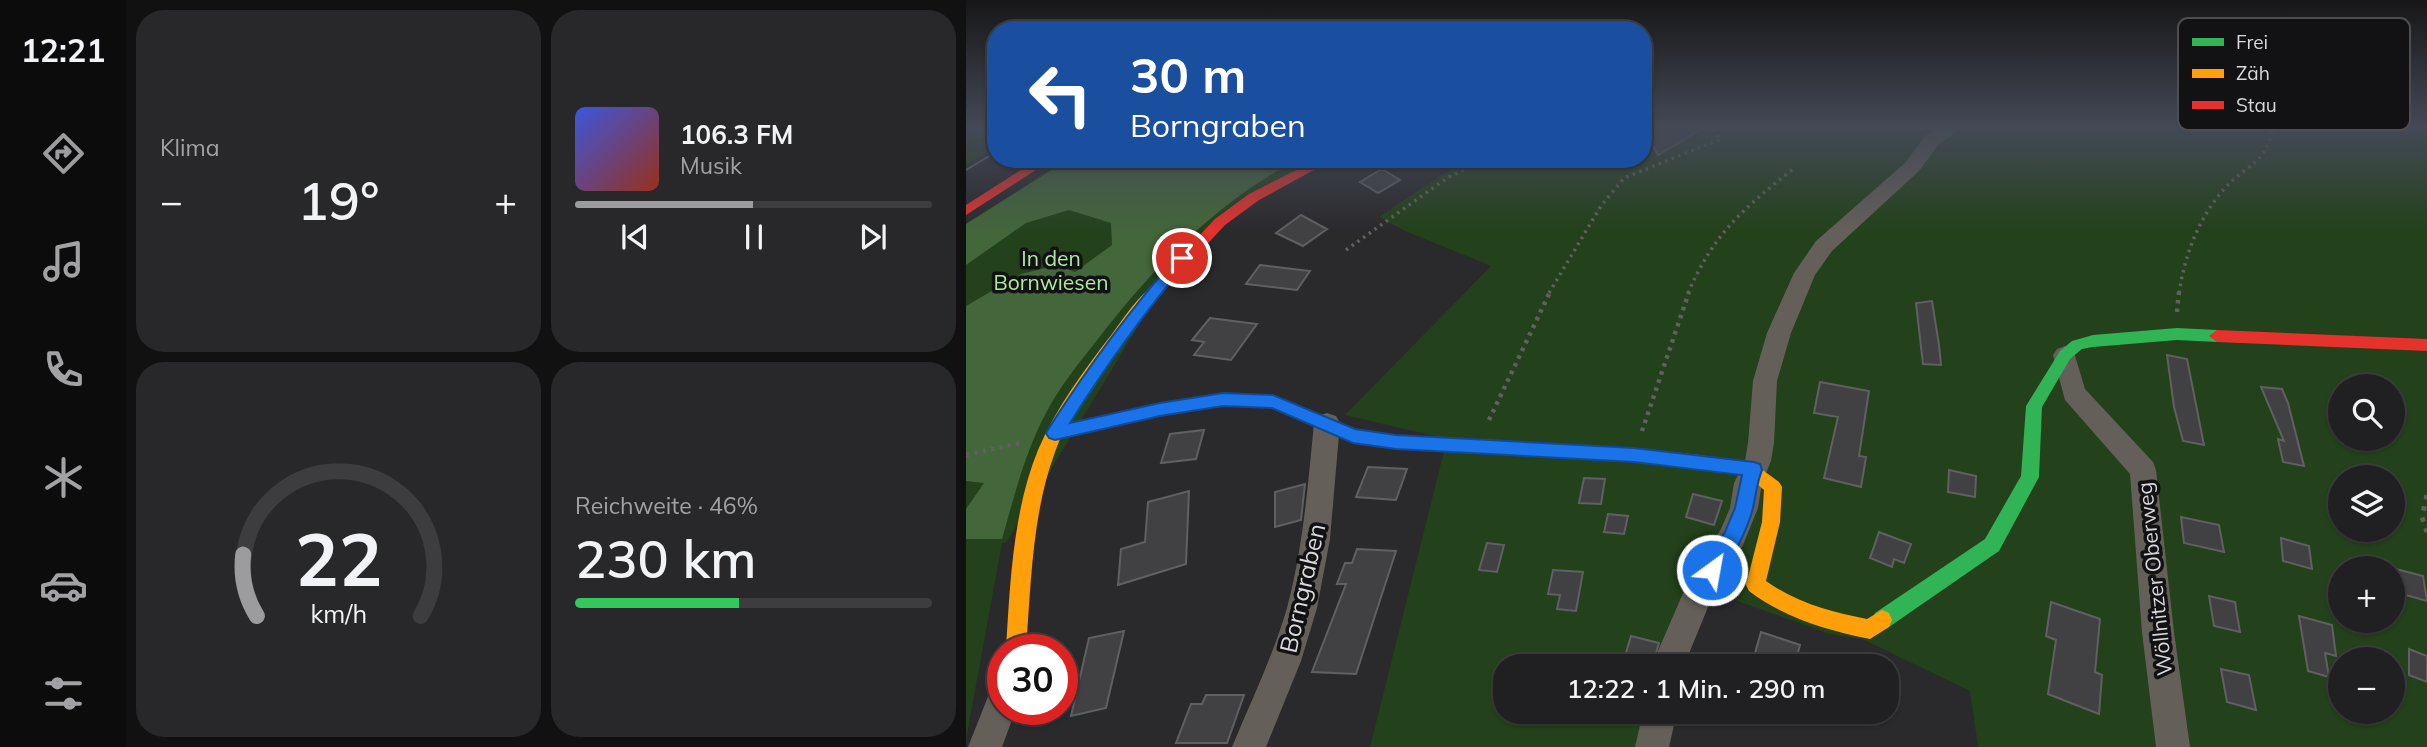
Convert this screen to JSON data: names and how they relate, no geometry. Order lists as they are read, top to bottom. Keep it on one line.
{"streets":{"street":["Wöllnitzer Oberweg","Borngraben"]},"parks":["In den Bornwiesen"],"legend":["Frei","Zäh","Stau"],"page":{"tabs":"12:21","tile":["Klima",["Reichweite · 46%","230 km"]],"turn":["30 m","Borngraben"],"song":["106.3 FM","Musik"],"heat":["−","19°","+"],"map_buttons":["+","−"],"limit":"30","trip":"12:22 · 1 Min. · 290 m","gauge":["22","km/h"]}}
